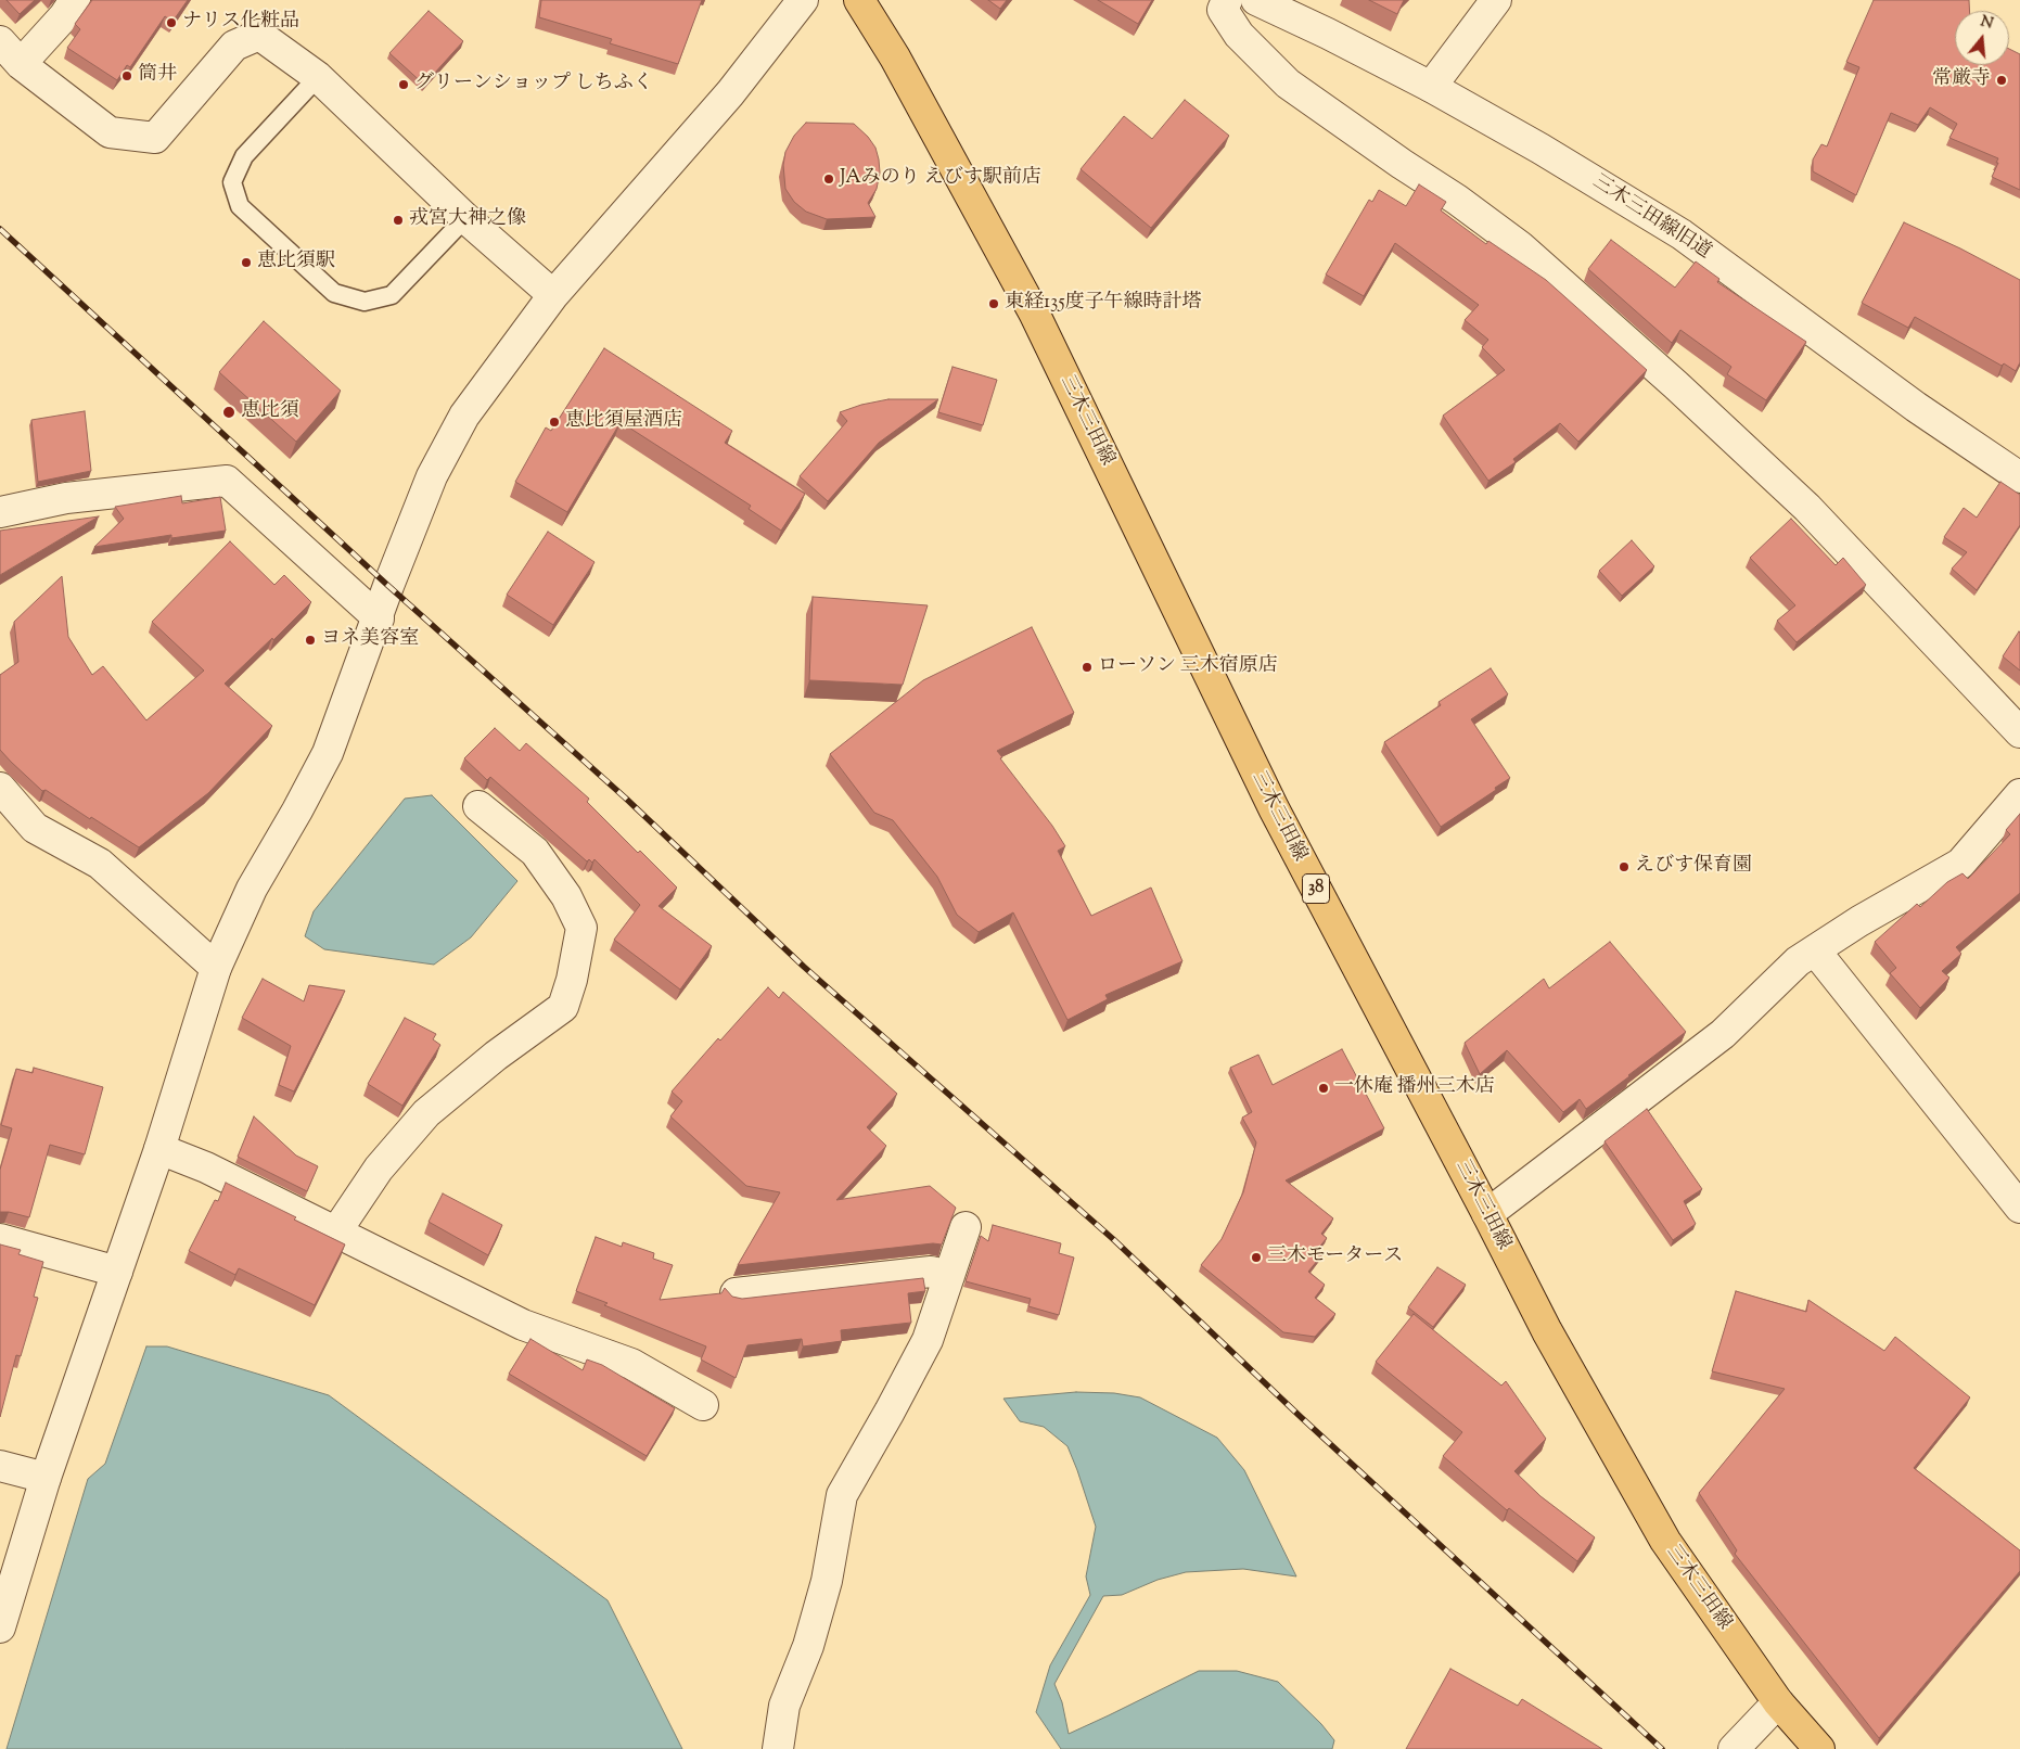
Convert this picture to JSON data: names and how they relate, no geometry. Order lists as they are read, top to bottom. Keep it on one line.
{"streets":{"main road":["三木三田線","38"],"street":["三木三田線旧道"]},"places":["ナリス化粧品","筒井","常厳寺","グリーンショップ しちふく","JAみのり えびす駅前店","戎宮大神之像","恵比須駅","東経135度子午線時計塔","恵比須","恵比須屋酒店","ヨネ美容室","ローソン 三木宿原店","えびす保育園","一休庵 播州三木店","三木モータース"],"north":"top"}
